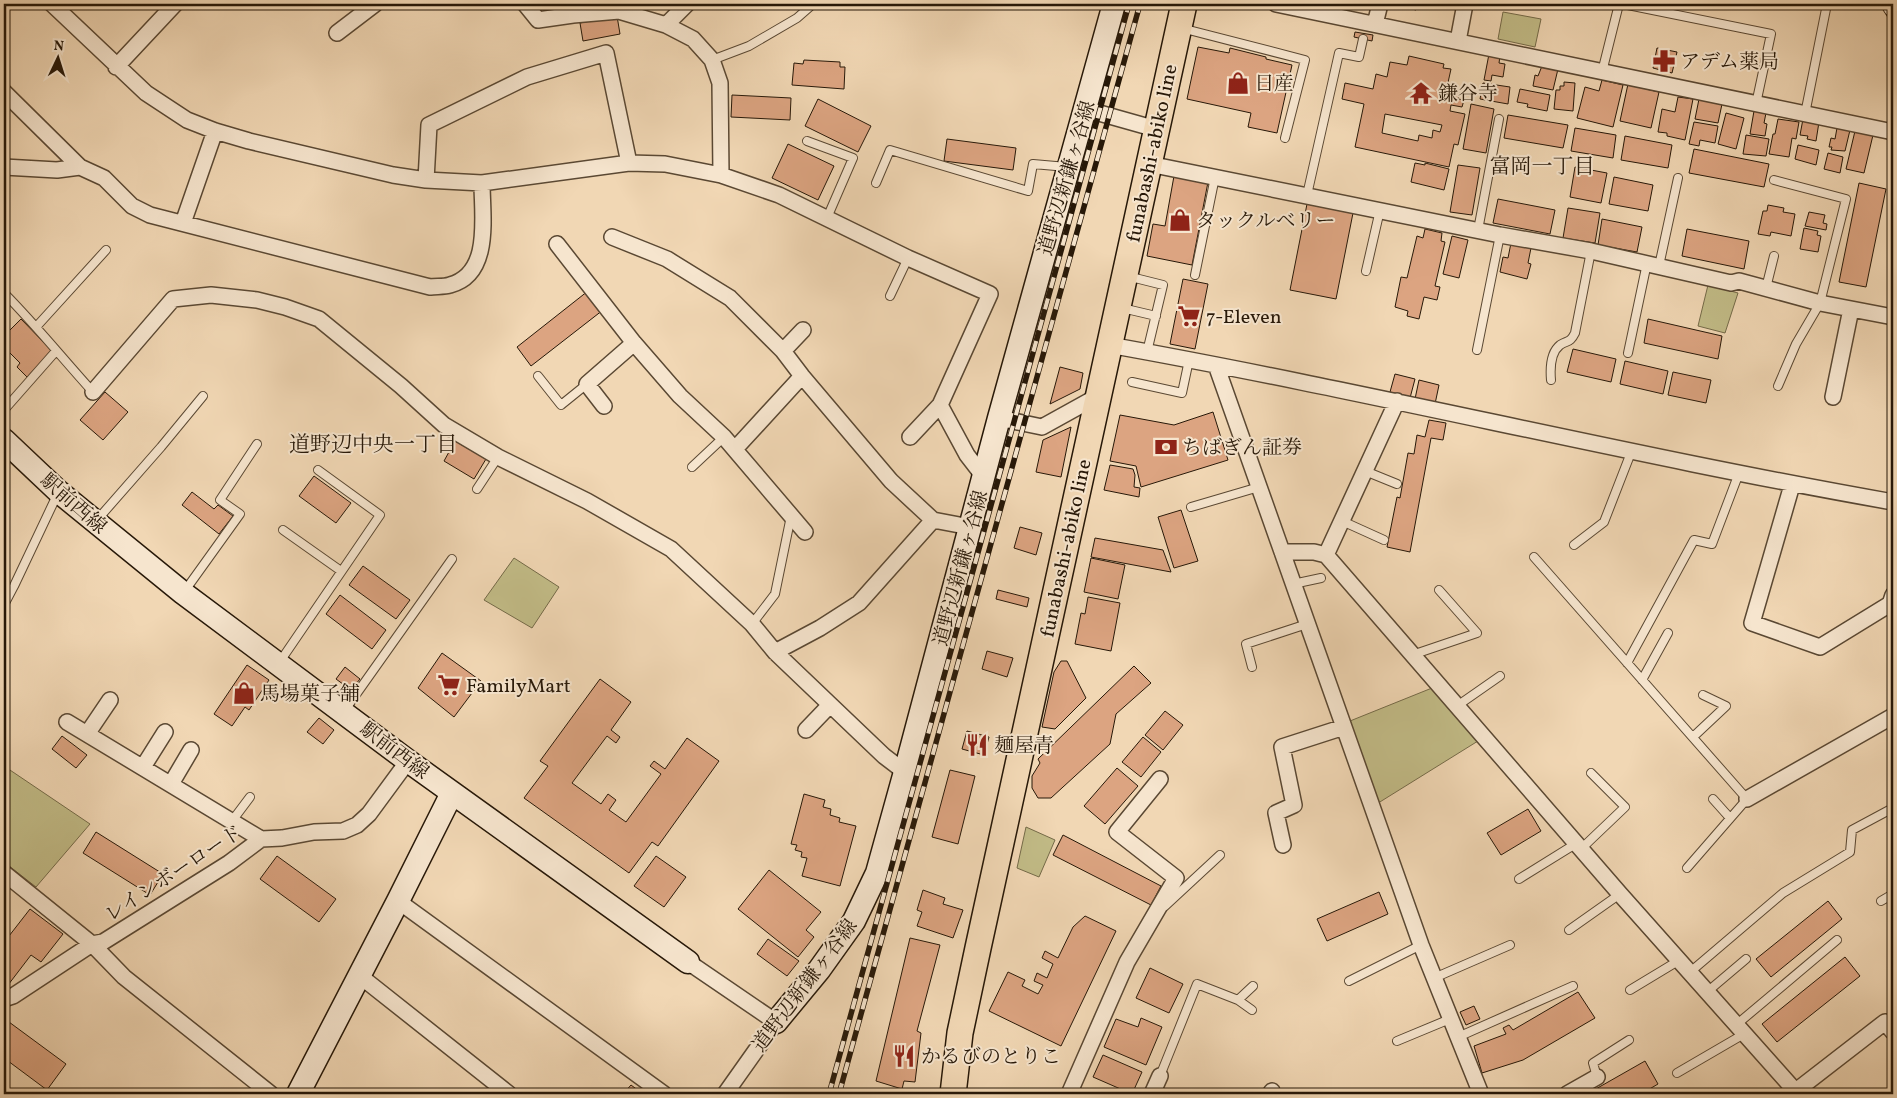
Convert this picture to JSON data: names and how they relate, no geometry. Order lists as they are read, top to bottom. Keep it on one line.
{"streets":{"main road":["funabashi-abiko line"],"street":["道野辺新鎌ヶ谷線","駅前西線","レインボーロード"]},"crossings":[["駅前西線","レインボーロード"]],"districts":["富岡一丁目","道野辺中央一丁目"],"places":{"pharmacy":["アデム薬局"],"shop":["日産","タックルベリー","馬場菓子舗"],"temple":["鎌谷寺"],"supermarket":["7-Eleven","FamilyMart"],"bank":["ちばぎん証券"],"restaurant":["麺屋青","かるびのとりこ"]},"north":"top"}
